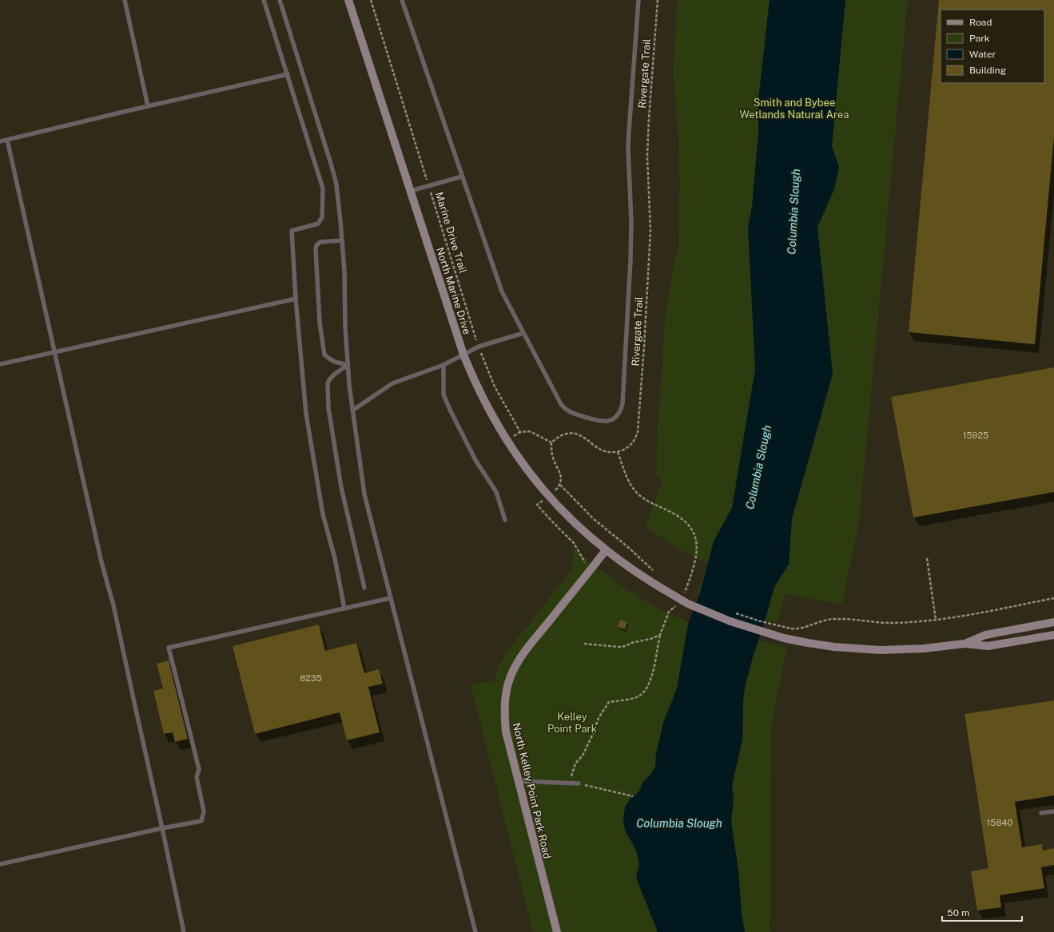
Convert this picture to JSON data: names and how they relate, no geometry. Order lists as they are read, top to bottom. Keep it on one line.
{"streets":{"main road":["North Marine Drive","North Kelley Point Park Road"],"path":["Rivergate Trail","Marine Drive Trail"]},"crossings":[["North Marine Drive","North Kelley Point Park Road"]],"water":["Columbia Slough"],"parks":["Smith and Bybee Wetlands Natural Area","Kelley Point Park"],"house_numbers":["15925","8235","15840"],"legend":["Road","Park","Water","Building"],"scale_bar":"50 m"}
